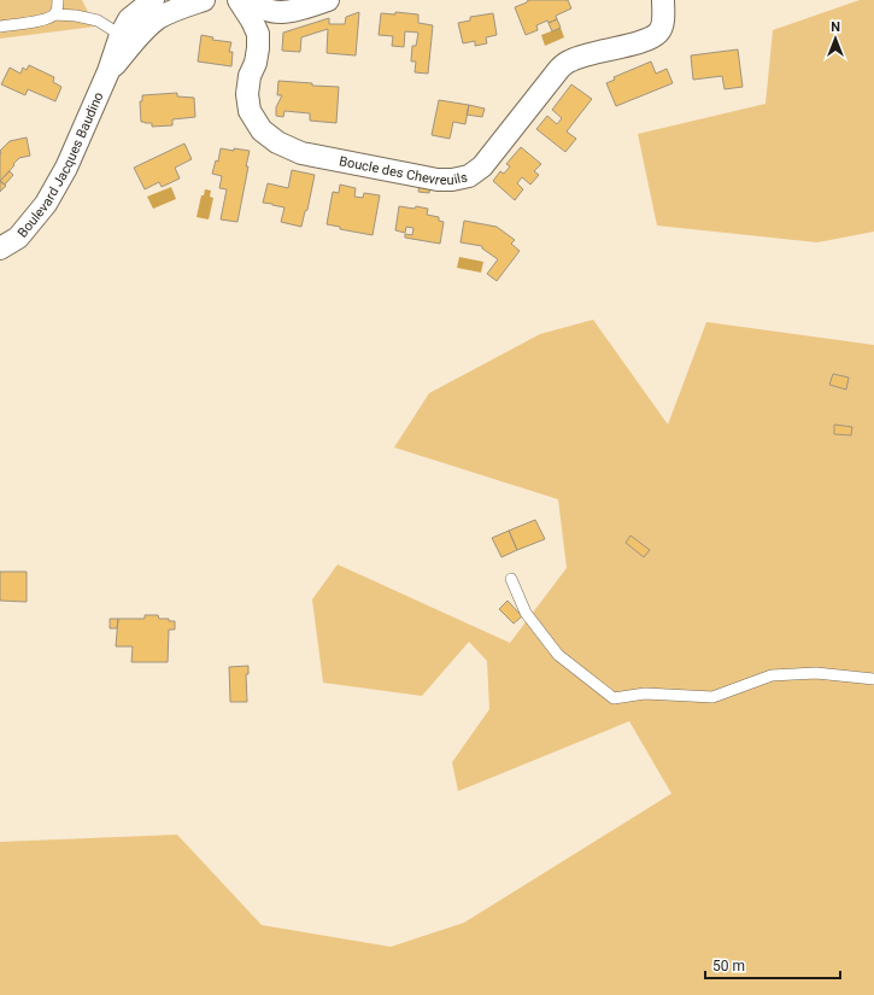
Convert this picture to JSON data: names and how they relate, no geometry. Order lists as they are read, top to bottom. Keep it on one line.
{"streets":{"street":["Boulevard Jacques Baudino","Boucle des Chevreuils"]},"scale_bar":"50 m","north":"top"}
